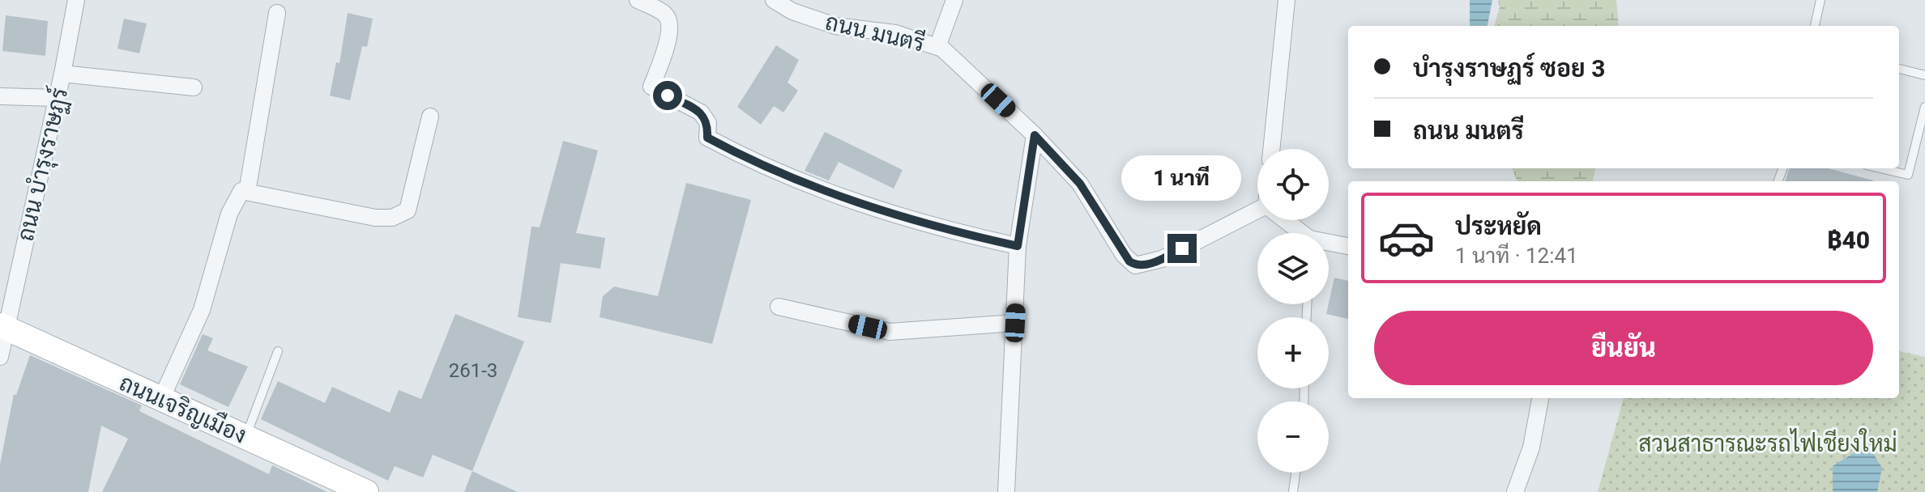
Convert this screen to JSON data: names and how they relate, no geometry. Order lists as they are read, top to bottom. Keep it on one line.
{"streets":{"main road":["ถนนเจริญเมือง"],"street":["ถนน มนตรี","ถนน บำรุงราษฏร์"]},"crossings":[["ถนน บำรุงราษฏร์","ถนนเจริญเมือง"]],"parks":["สวนสาธารณะรถไฟเชียงใหม่"],"house_numbers":["261-3"],"page":{"banner":["บำรุงราษฏร์ ซอย 3","ถนน มนตรี"],"map_buttons":["+","−"],"bubble":"1 นาที","list":[{"name":"ประหยัด","note":"1 นาที · 12:41","value":"฿40"}],"buttons":"ยืนยัน"}}
